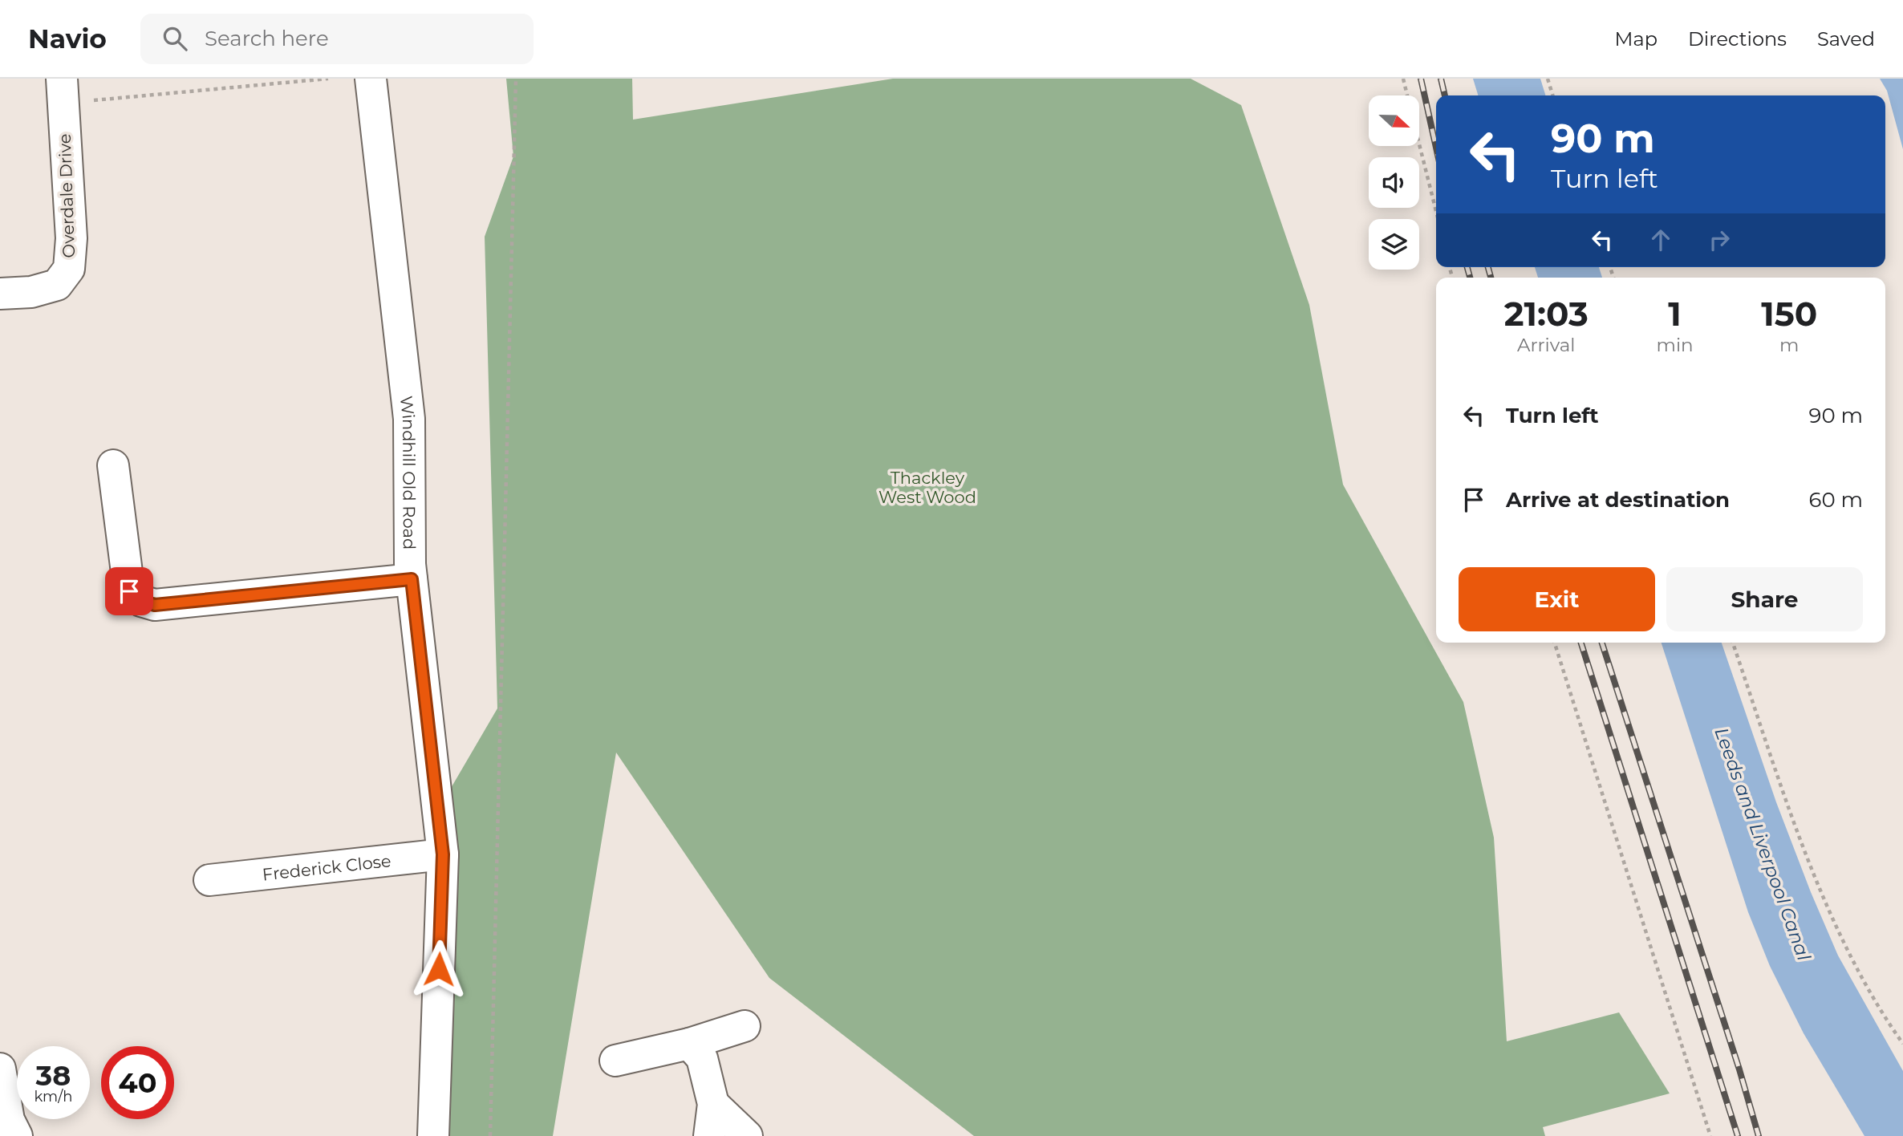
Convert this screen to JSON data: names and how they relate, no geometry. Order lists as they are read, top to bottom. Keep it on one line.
{"streets":{"street":["Overdale Drive","Windhill Old Road","Frederick Close"]},"crossings":[["Windhill Old Road","Frederick Close"]],"water":["Leeds and Liverpool Canal"],"parks":["Thackley West Wood"],"north":"right","page":{"header":"Navio","search":"Search here","nav":["Map","Directions","Saved"],"turn":["90 m","Turn left"],"eta":["21:03","Arrival","1","min","150","m"],"list":[{"name":"Turn left","value":"90 m"},{"name":"Arrive at destination","value":"60 m"}],"buttons":["Exit","Share"],"speed":"38 km/h","limit":"40"}}
